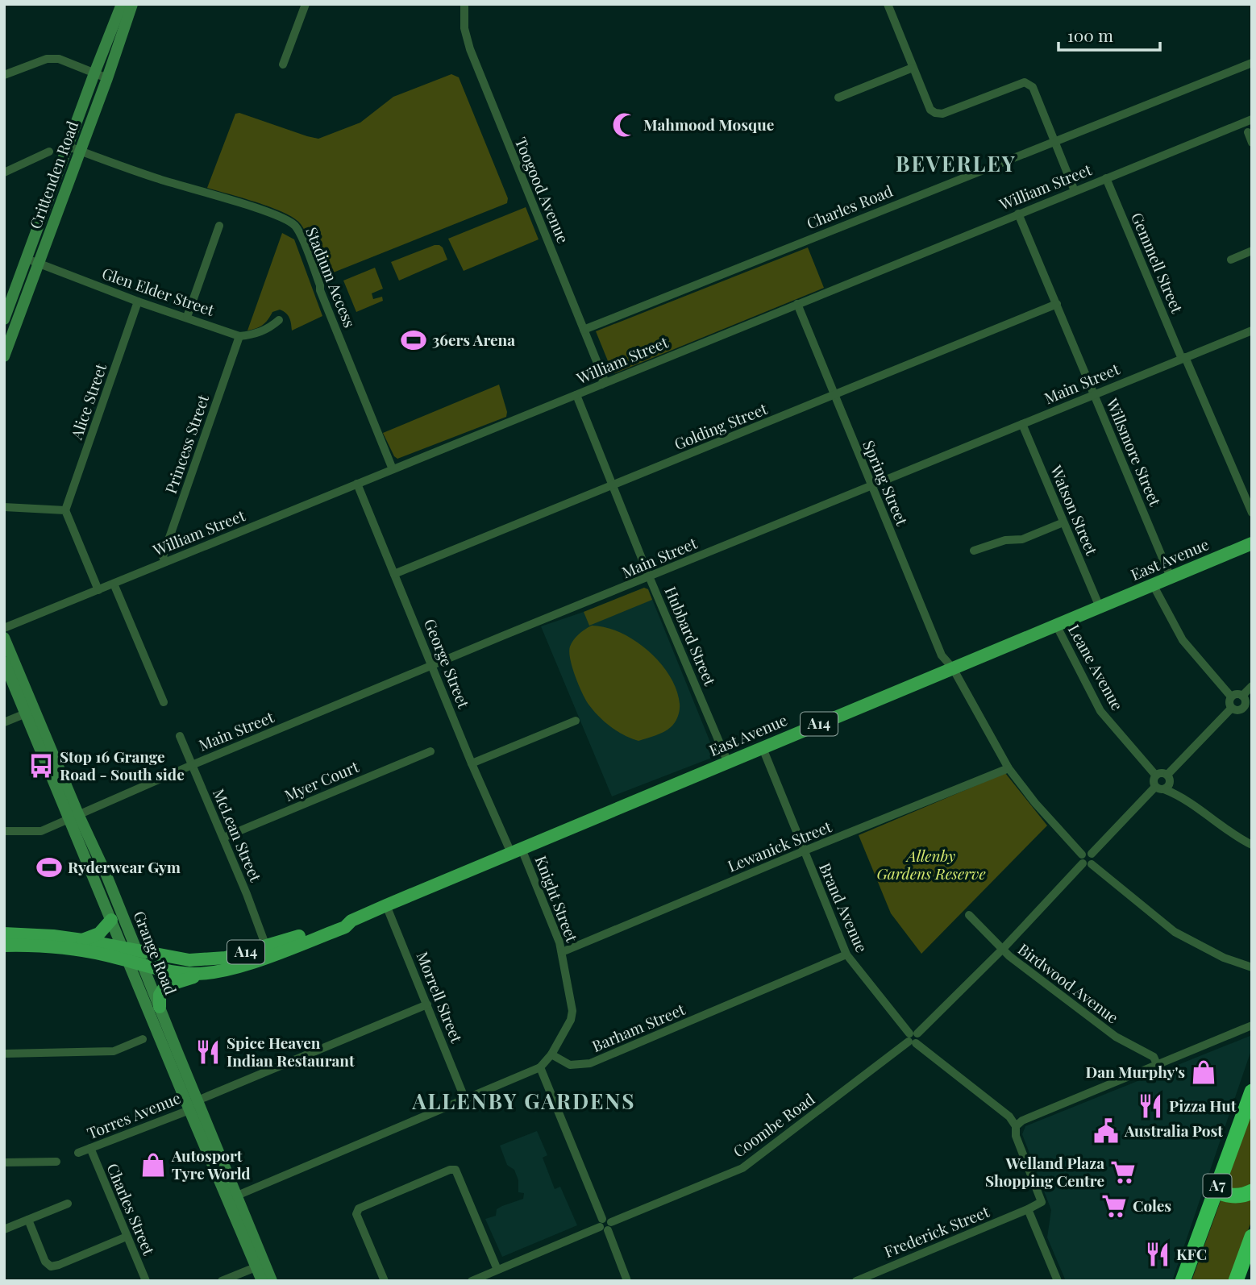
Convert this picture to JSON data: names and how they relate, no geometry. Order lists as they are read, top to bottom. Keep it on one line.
{"streets":{"highway":["A7"],"main road":["Crittenden Road","East Avenue","A14","Grange Road"],"street":["William Street","Toogood Avenue","Charles Road","Gemmell Street","Stadium Access","Glen Elder Street","Main Street","Alice Street","Golding Street","Princess Street","Willsmore Street","Spring Street","Watson Street","Hubbard Street","George Street","Leane Avenue","Myer Court","McLean Street","Lewanick Street","Knight Street","Brand Avenue","Birdwood Avenue","Morrell Street","Barham Street","Torres Avenue","Coombe Road","Charles Street","Frederick Street"]},"crossings":[["Crittenden Road","Stadium Access"],["Crittenden Road","Glen Elder Street"],["William Street","Toogood Avenue"],["William Street","Gemmell Street"],["William Street","Stadium Access"],["William Street","Princess Street"],["William Street","Willsmore Street"],["William Street","Spring Street"],["William Street","Hubbard Street"],["William Street","George Street"],["Toogood Avenue","Charles Road"],["Gemmell Street","Main Street"],["Glen Elder Street","Alice Street"],["Glen Elder Street","Princess Street"],["Main Street","Willsmore Street"],["Main Street","Spring Street"],["Main Street","Watson Street"],["Main Street","Hubbard Street"],["Main Street","George Street"],["Main Street","McLean Street"],["Main Street","Grange Road"],["Golding Street","Willsmore Street"],["Golding Street","Spring Street"],["Golding Street","Hubbard Street"],["Golding Street","George Street"],["Willsmore Street","East Avenue"],["Spring Street","East Avenue"],["Spring Street","Lewanick Street"],["Spring Street","Coombe Road"],["Watson Street","East Avenue"],["East Avenue","Hubbard Street"],["East Avenue","George Street"],["East Avenue","Leane Avenue"],["East Avenue","A14"],["East Avenue","McLean Street"],["East Avenue","Knight Street"],["East Avenue","Brand Avenue"],["East Avenue","Grange Road"],["East Avenue","Morrell Street"],["George Street","Knight Street"],["Leane Avenue","Coombe Road"],["A14","Grange Road"],["Myer Court","McLean Street"],["Lewanick Street","Knight Street"],["Lewanick Street","Brand Avenue"],["Knight Street","Barham Street"],["Brand Avenue","Barham Street"],["Brand Avenue","Coombe Road"],["Brand Avenue","Frederick Street"],["Grange Road","Torres Avenue"],["Birdwood Avenue","Coombe Road"],["Morrell Street","Torres Avenue"],["Torres Avenue","Charles Street"]],"districts":["BEVERLEY","ALLENBY GARDENS"],"parks":["Allenby Gardens Reserve"],"places":{"mosque":["Mahmood Mosque"],"sports":["36ers Arena","Ryderwear Gym"],"bus stop":["Stop 16 Grange Road - South side"],"restaurant":["Spice Heaven Indian Restaurant","Pizza Hut","KFC"],"shop":["Dan Murphy's","Autosport Tyre World"],"public building":["Australia Post"],"supermarket":["Welland Plaza Shopping Centre","Coles"]},"scale_bar":"100 m"}
